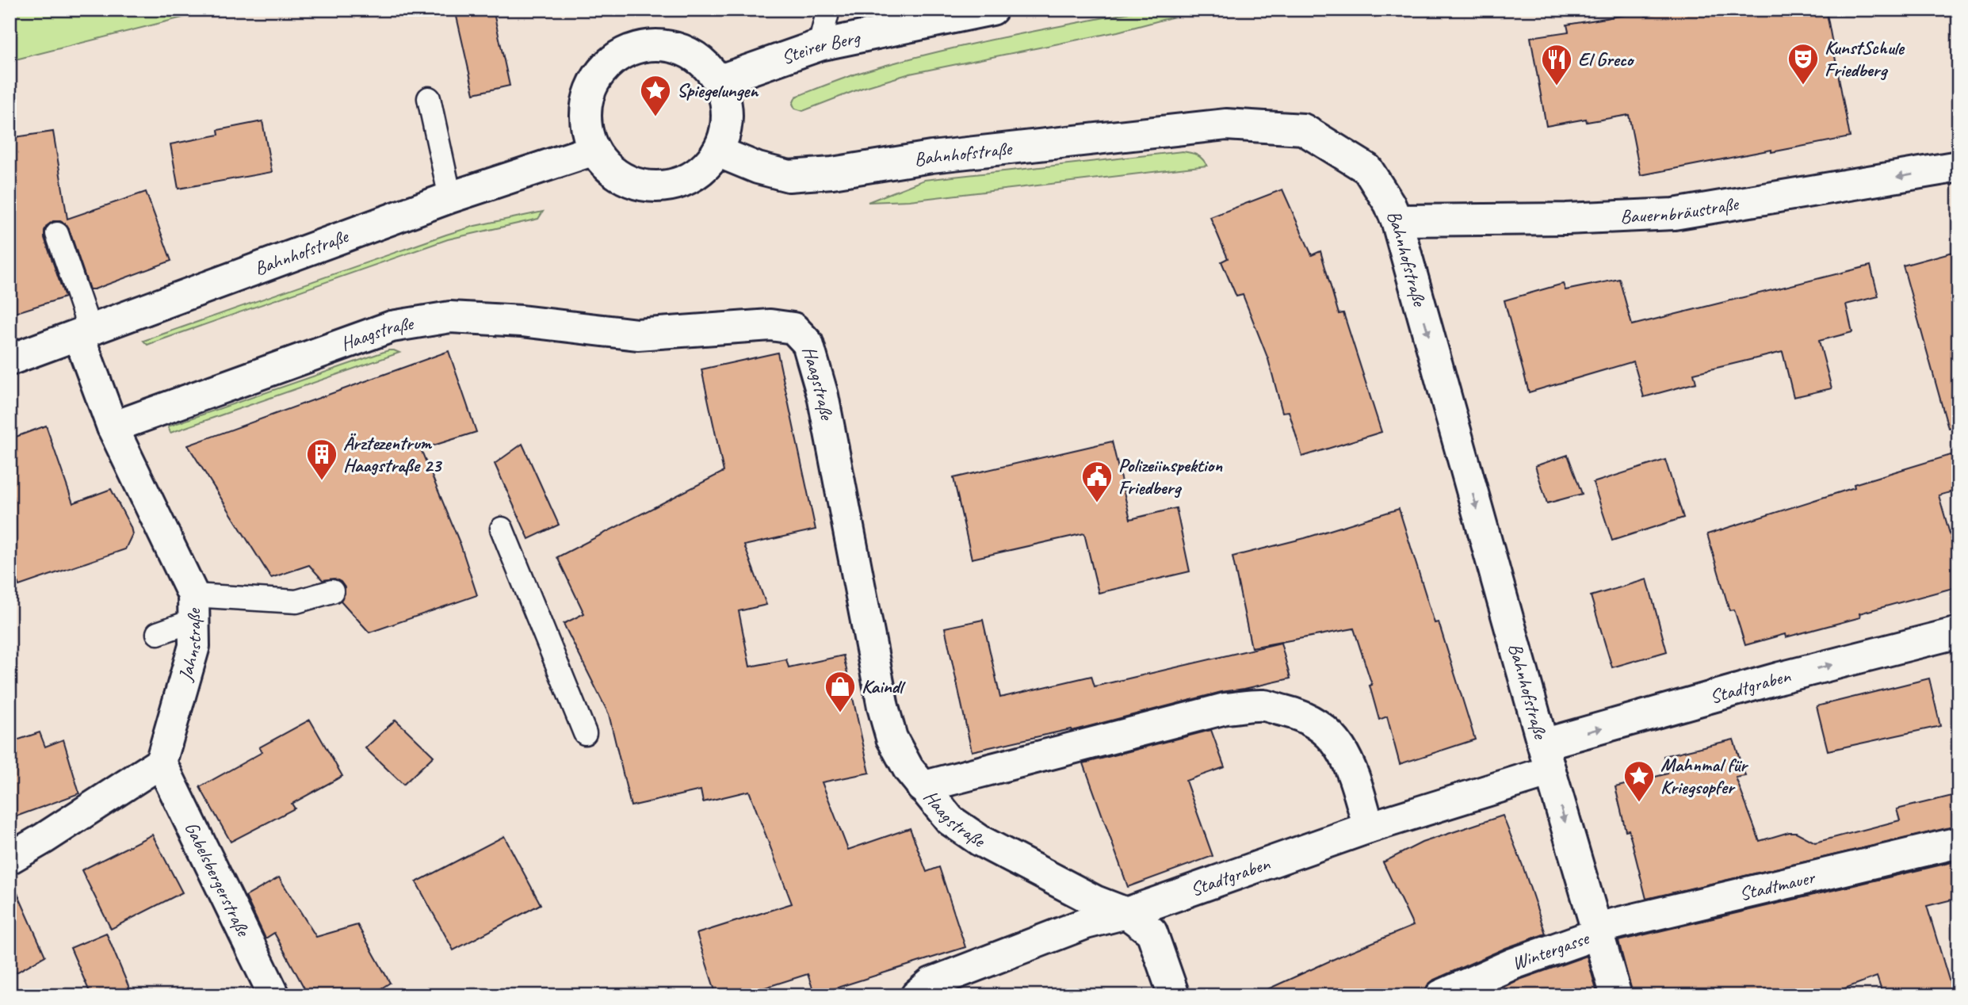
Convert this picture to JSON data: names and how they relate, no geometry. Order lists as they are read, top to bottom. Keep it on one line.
{"streets":{"street":["Steirer Berg","Bahnhofstraße","Bauernbräustraße","Haagstraße","Jahnstraße","Stadtgraben","Gabelsbergerstraße","Stadtmauer","Wintergasse"]},"crossings":[["Steirer Berg","Bahnhofstraße"],["Bahnhofstraße","Bauernbräustraße"],["Bahnhofstraße","Jahnstraße"],["Bahnhofstraße","Stadtgraben"],["Bahnhofstraße","Stadtmauer"],["Bahnhofstraße","Wintergasse"],["Haagstraße","Jahnstraße"],["Haagstraße","Stadtgraben"],["Jahnstraße","Gabelsbergerstraße"],["Stadtmauer","Wintergasse"]],"one_way":["Bauernbräustraße","Stadtgraben"],"places":{"theatre":["KunstSchule Friedberg"],"restaurant":["El Greco"],"place":["Spiegelungen","Mahnmal für Kriegsopfer"],"building":["Ärztezentrum Haagstraße 23"],"public building":["Polizeiinspektion Friedberg"],"shop":["Kaindl"]}}
